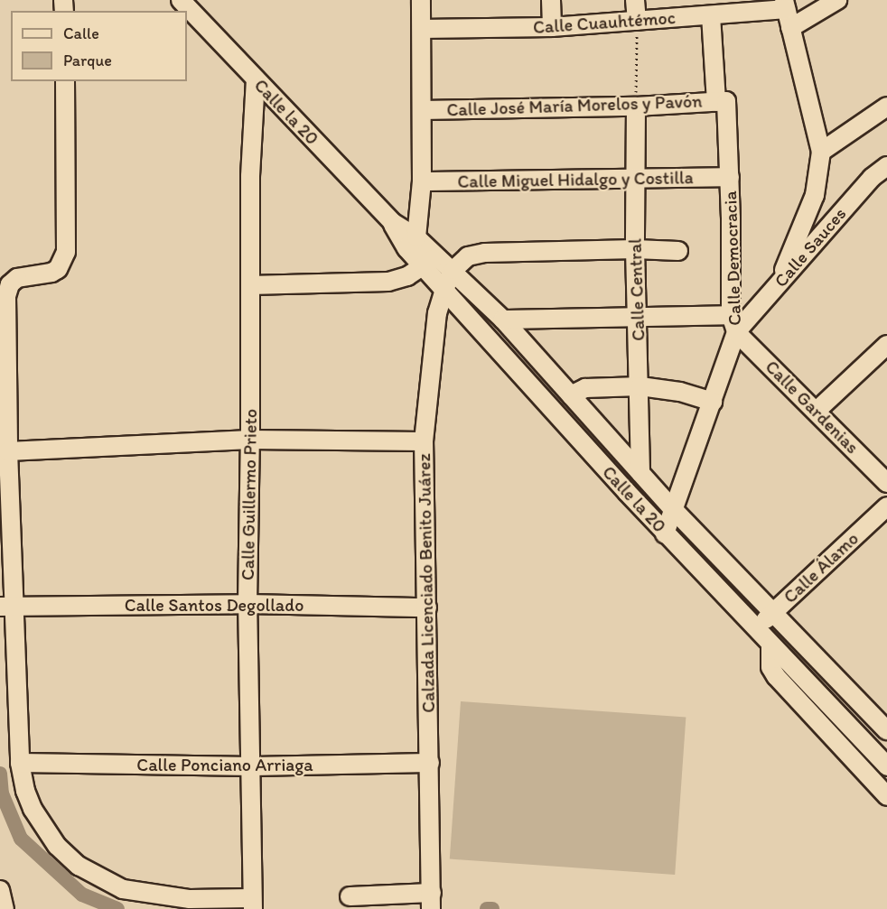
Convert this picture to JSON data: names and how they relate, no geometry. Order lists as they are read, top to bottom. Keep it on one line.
{"streets":{"street":["Calle Cuauhtémoc","Calle José María Morelos y Pavón","Calle la 20","Calle Miguel Hidalgo y Costilla","Calle Sauces","Calle Democracia","Calle Central","Calle Gardenias","Calle Guillermo Prieto","Calle Álamo","Calzada Licenciado Benito Juárez","Calle Santos Degollado","Calle Ponciano Arriaga"]},"crossings":[["Calle Cuauhtémoc","Calle Democracia"],["Calle José María Morelos y Pavón","Calle Democracia"],["Calle José María Morelos y Pavón","Calle Central"],["Calle la 20","Calle Democracia"],["Calle la 20","Calle Central"],["Calle la 20","Calle Guillermo Prieto"],["Calle la 20","Calle Álamo"],["Calle la 20","Calzada Licenciado Benito Juárez"],["Calle Miguel Hidalgo y Costilla","Calle Democracia"],["Calle Miguel Hidalgo y Costilla","Calle Central"],["Calle Sauces","Calle Democracia"],["Calle Sauces","Calle Gardenias"],["Calle Democracia","Calle Gardenias"],["Calle Guillermo Prieto","Calle Santos Degollado"],["Calle Guillermo Prieto","Calle Ponciano Arriaga"],["Calzada Licenciado Benito Juárez","Calle Santos Degollado"],["Calzada Licenciado Benito Juárez","Calle Ponciano Arriaga"]],"legend":["Calle","Parque"]}
